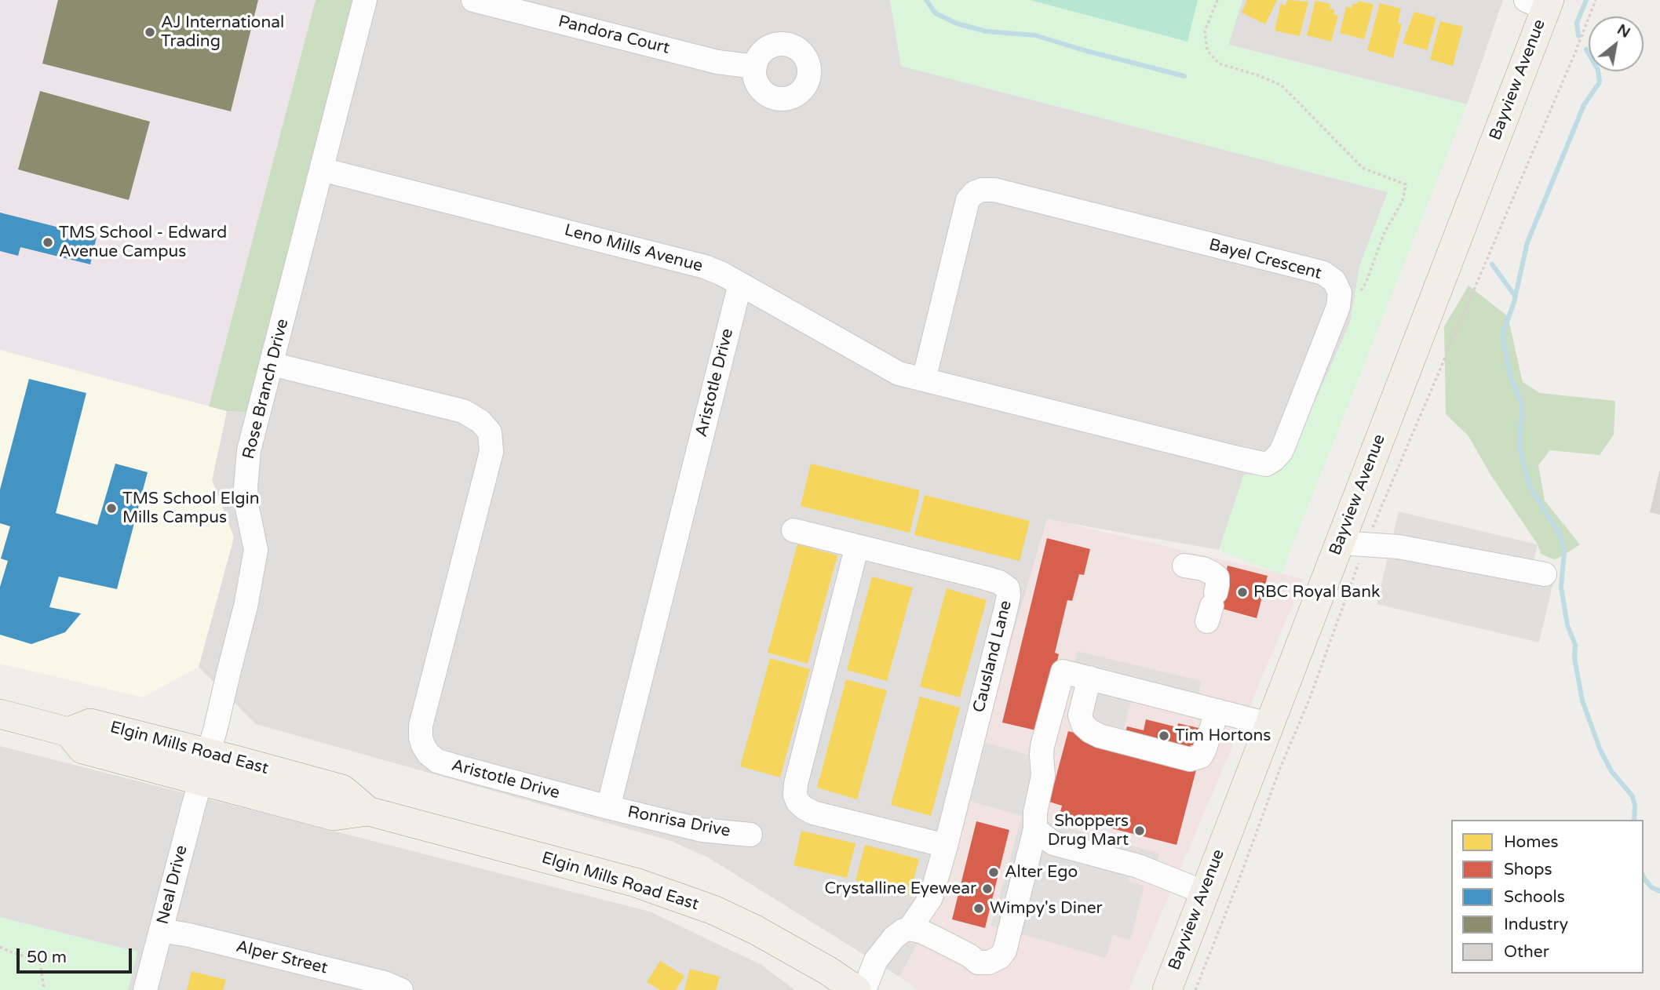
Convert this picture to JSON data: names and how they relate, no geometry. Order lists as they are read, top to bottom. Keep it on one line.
{"streets":{"main road":["Bayview Avenue","Elgin Mills Road East"],"street":["Pandora Court","Leno Mills Avenue","Bayel Crescent","Aristotle Drive","Rose Branch Drive","Causland Lane","Ronrisa Drive","Neal Drive","Alper Street"]},"crossings":[["Leno Mills Avenue","Bayel Crescent"],["Leno Mills Avenue","Aristotle Drive"],["Leno Mills Avenue","Rose Branch Drive"],["Aristotle Drive","Rose Branch Drive"],["Aristotle Drive","Ronrisa Drive"],["Rose Branch Drive","Elgin Mills Road East"],["Rose Branch Drive","Neal Drive"],["Elgin Mills Road East","Neal Drive"],["Neal Drive","Alper Street"]],"places":["AJ International Trading","TMS School - Edward Avenue Campus","TMS School Elgin Mills Campus","RBC Royal Bank","Tim Hortons","Shoppers Drug Mart","Alter Ego","Crystalline Eyewear","Wimpy's Diner"],"legend":["Homes","Shops","Schools","Industry","Other"],"scale_bar":"50 m","north":"top right"}
